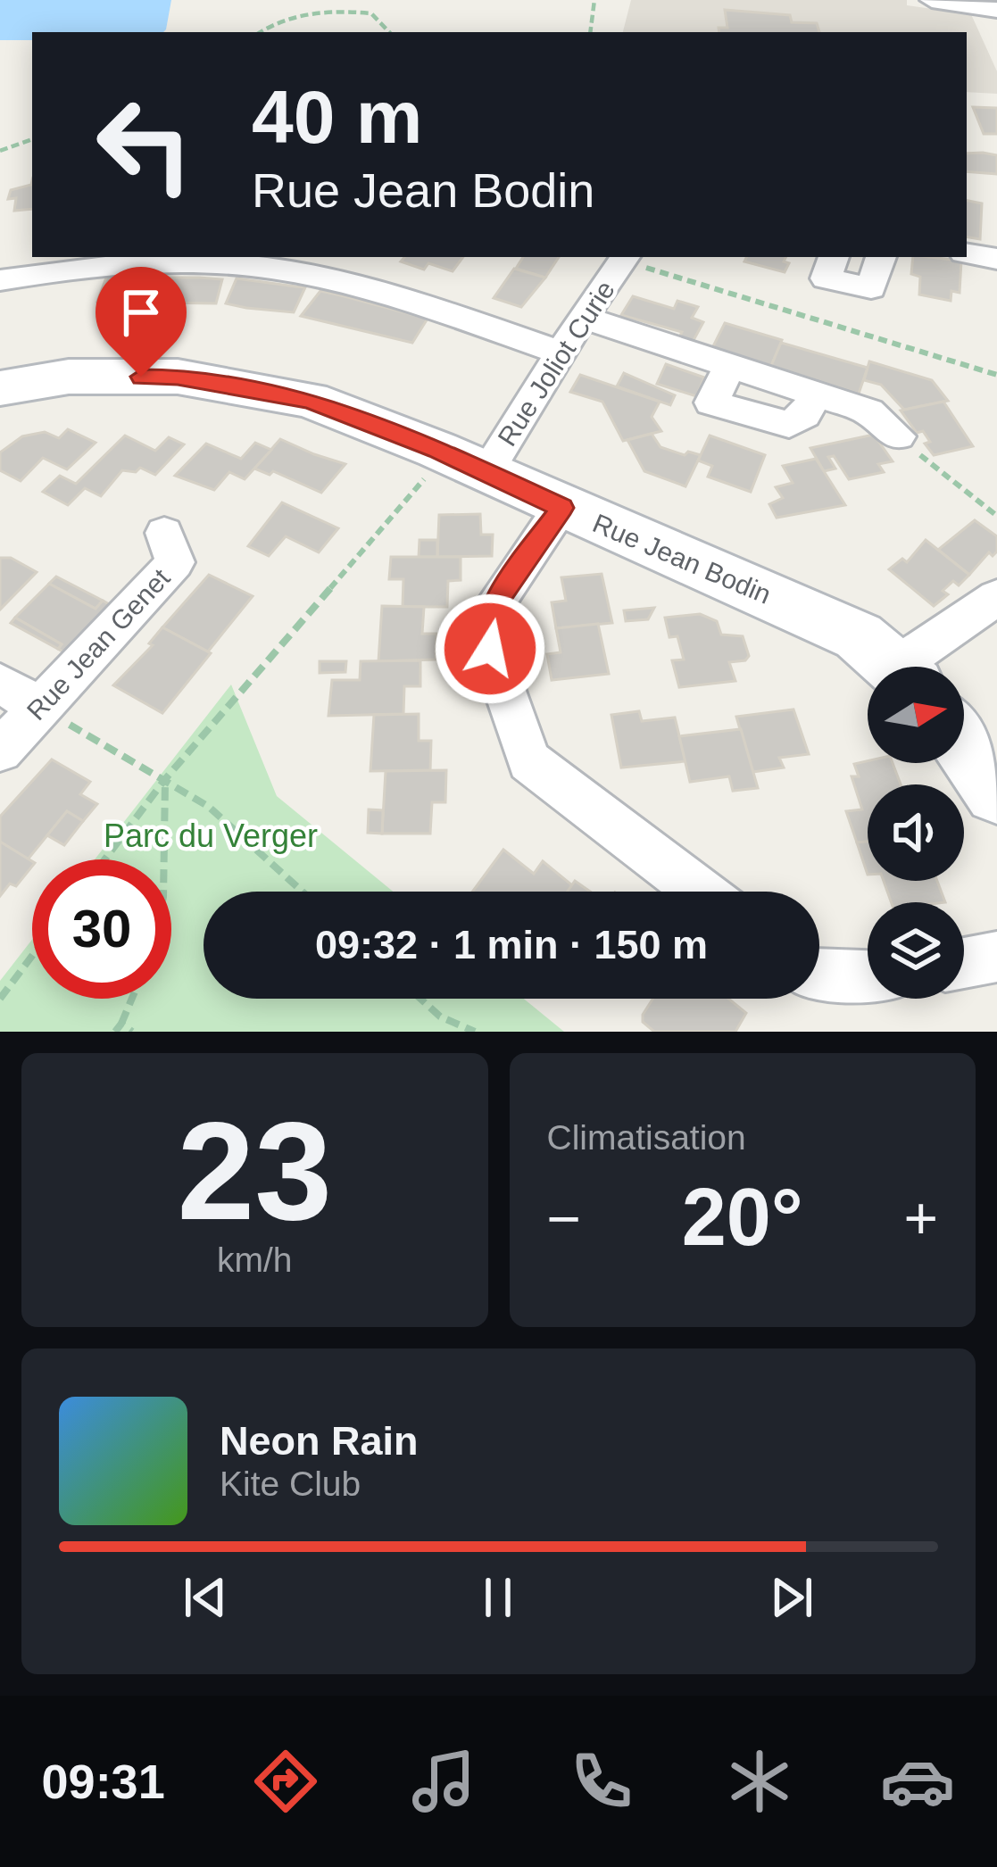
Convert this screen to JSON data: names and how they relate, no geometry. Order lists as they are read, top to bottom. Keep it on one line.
{"streets":{"street":["Rue Joliot Curie","Rue Jean Bodin","Rue Jean Genet"]},"crossings":[["Rue Joliot Curie","Rue Jean Bodin"]],"parks":["Parc du Verger"],"north":"right","page":{"turn":["40 m","Rue Jean Bodin"],"limit":"30","trip":"09:32 · 1 min · 150 m","tile":[["23","km/h"],"Climatisation"],"heat":["−","20°","+"],"song":["Neon Rain","Kite Club"],"tabs":"09:31"}}
